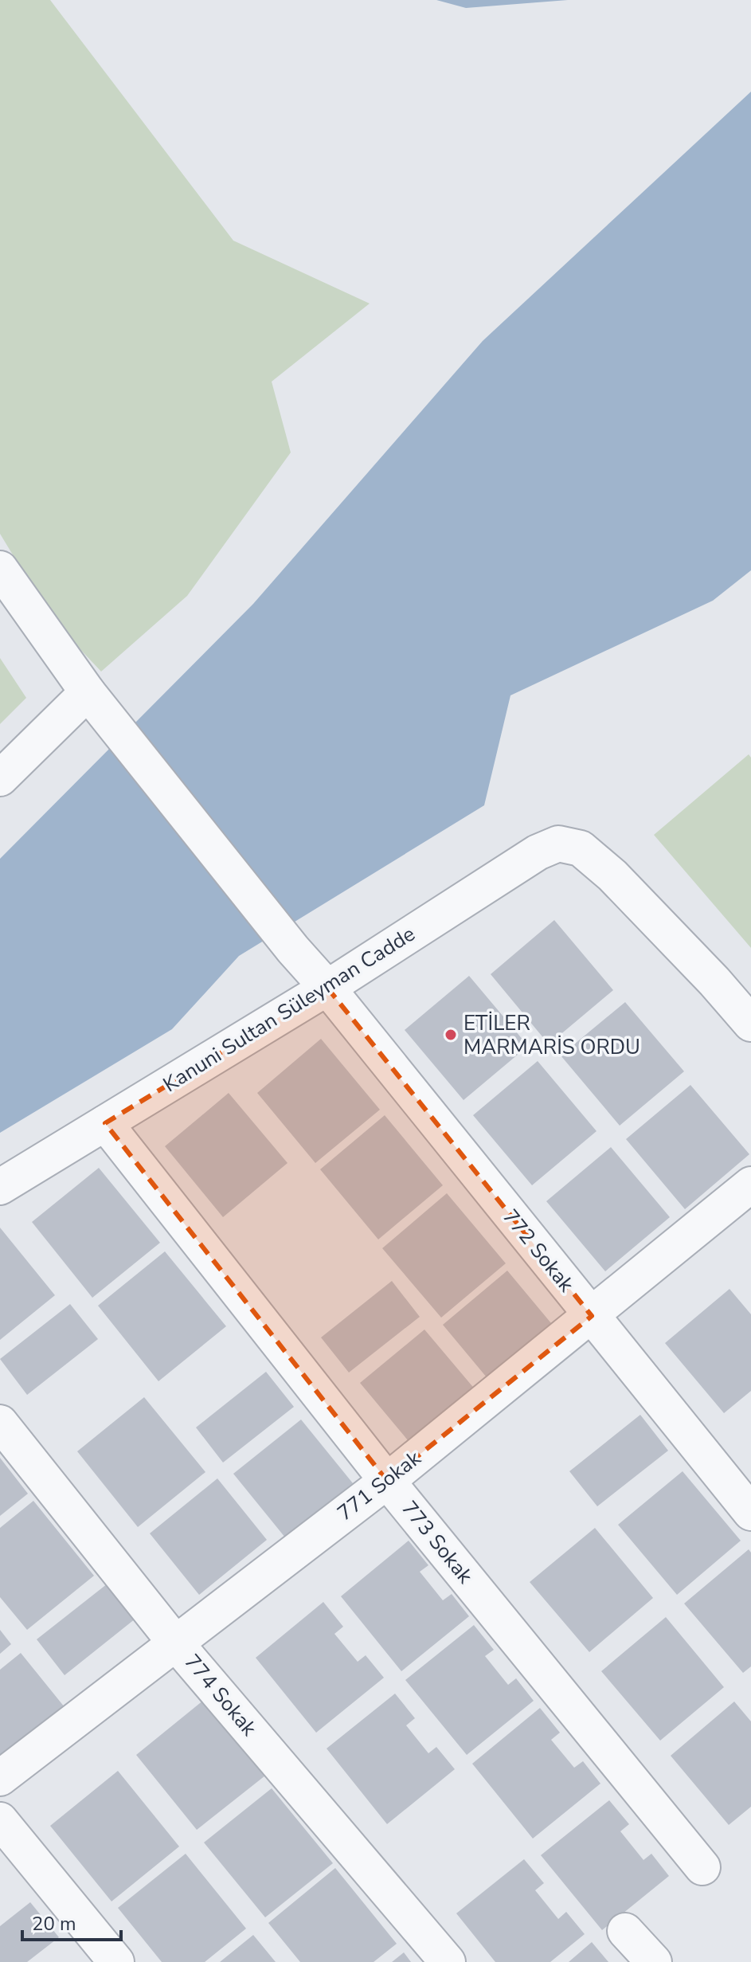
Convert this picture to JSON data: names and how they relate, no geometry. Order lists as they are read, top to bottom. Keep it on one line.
{"streets":{"street":["Kanuni Sultan Süleyman Cadde","772 Sokak","771 Sokak","773 Sokak","774 Sokak"]},"crossings":[["Kanuni Sultan Süleyman Cadde","772 Sokak"],["Kanuni Sultan Süleyman Cadde","773 Sokak"],["772 Sokak","771 Sokak"],["771 Sokak","773 Sokak"],["771 Sokak","774 Sokak"]],"places":["ETİLER MARMARİS ORDU"],"scale_bar":"20 m"}
